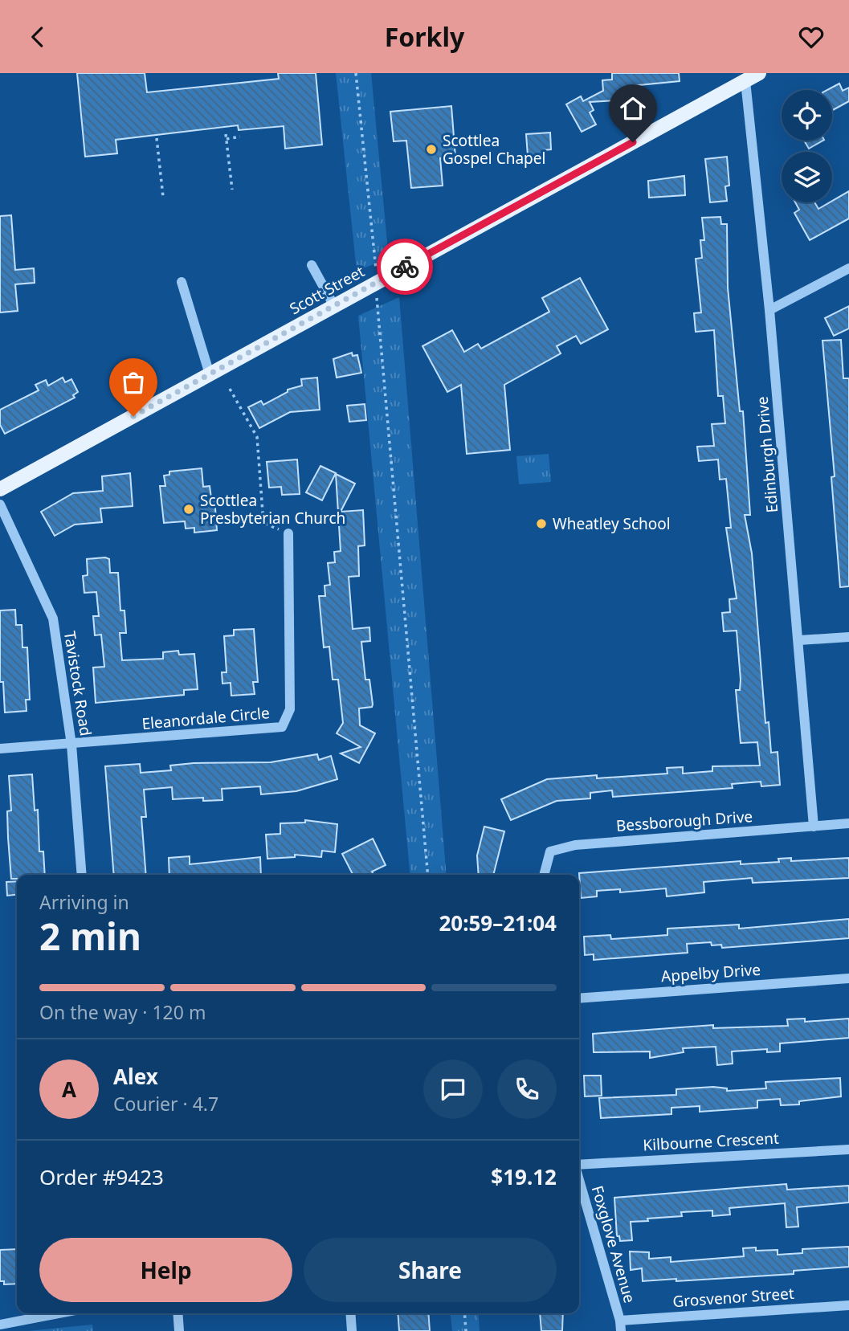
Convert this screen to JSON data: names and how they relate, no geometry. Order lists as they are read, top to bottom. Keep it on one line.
{"streets":{"main road":["Scott Street"],"street":["Edinburgh Drive","Tavistock Road","Eleanordale Circle","Bessborough Drive","Appelby Drive","Kilbourne Crescent","Foxglove Avenue","Grosvenor Street"]},"crossings":[["Scott Street","Edinburgh Drive"],["Edinburgh Drive","Bessborough Drive"],["Tavistock Road","Eleanordale Circle"],["Foxglove Avenue","Grosvenor Street"]],"places":["Scottlea Gospel Chapel","Scottlea Presbyterian Church","Wheatley School"],"page":{"header":"Forkly","heading":["2 min","Arriving in","20:59–21:04"],"panel":["Alex","Courier · 4.7","Order #9423","$19.12"],"bar":"On the way · 120 m","round":"A","buttons":["Help","Share"]}}
